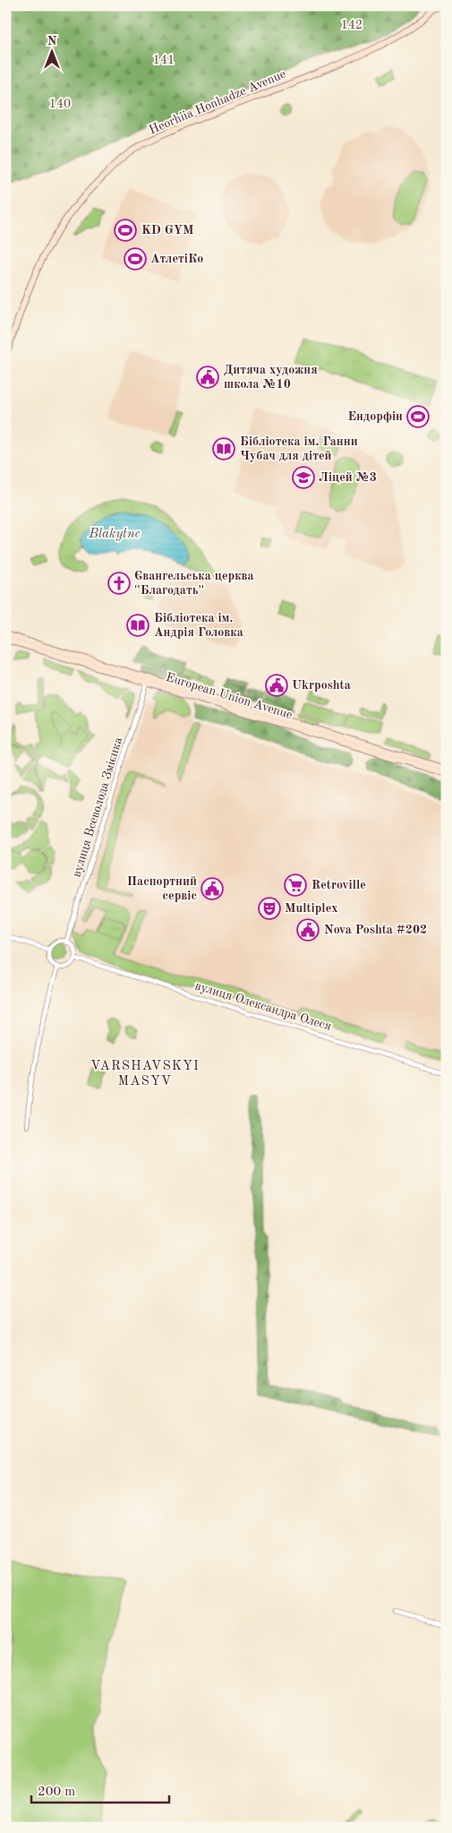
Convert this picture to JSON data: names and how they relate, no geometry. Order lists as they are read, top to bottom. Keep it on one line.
{"streets":{"main road":["Heorhiia Honhadze Avenue","European Union Avenue"],"street":["вулиця Всеволода Змієнка","вулиця Олександра Олеся"]},"crossings":[["European Union Avenue","вулиця Всеволода Змієнка"],["вулиця Всеволода Змієнка","вулиця Олександра Олеся"]],"districts":["VARSHAVSKYI MASYV"],"water":["Blakytne"],"parks":["142","141","140"],"places":{"sports":["KD GYM","АтлетіКо","Ендорфін"],"public building":["Дитяча художня школа №10","Ukrposhta","Паспортний сервіс","Nova Poshta #202"],"library":["Бібліотека ім. Ганни Чубач для дітей","Бібліотека ім. Андрія Головка"],"school or university":["Ліцей №3"],"church":["Євангельська церква ''Благодать''"],"supermarket":["Retroville"],"theatre":["Multiplex"]},"scale_bar":"200 m","north":"top"}
